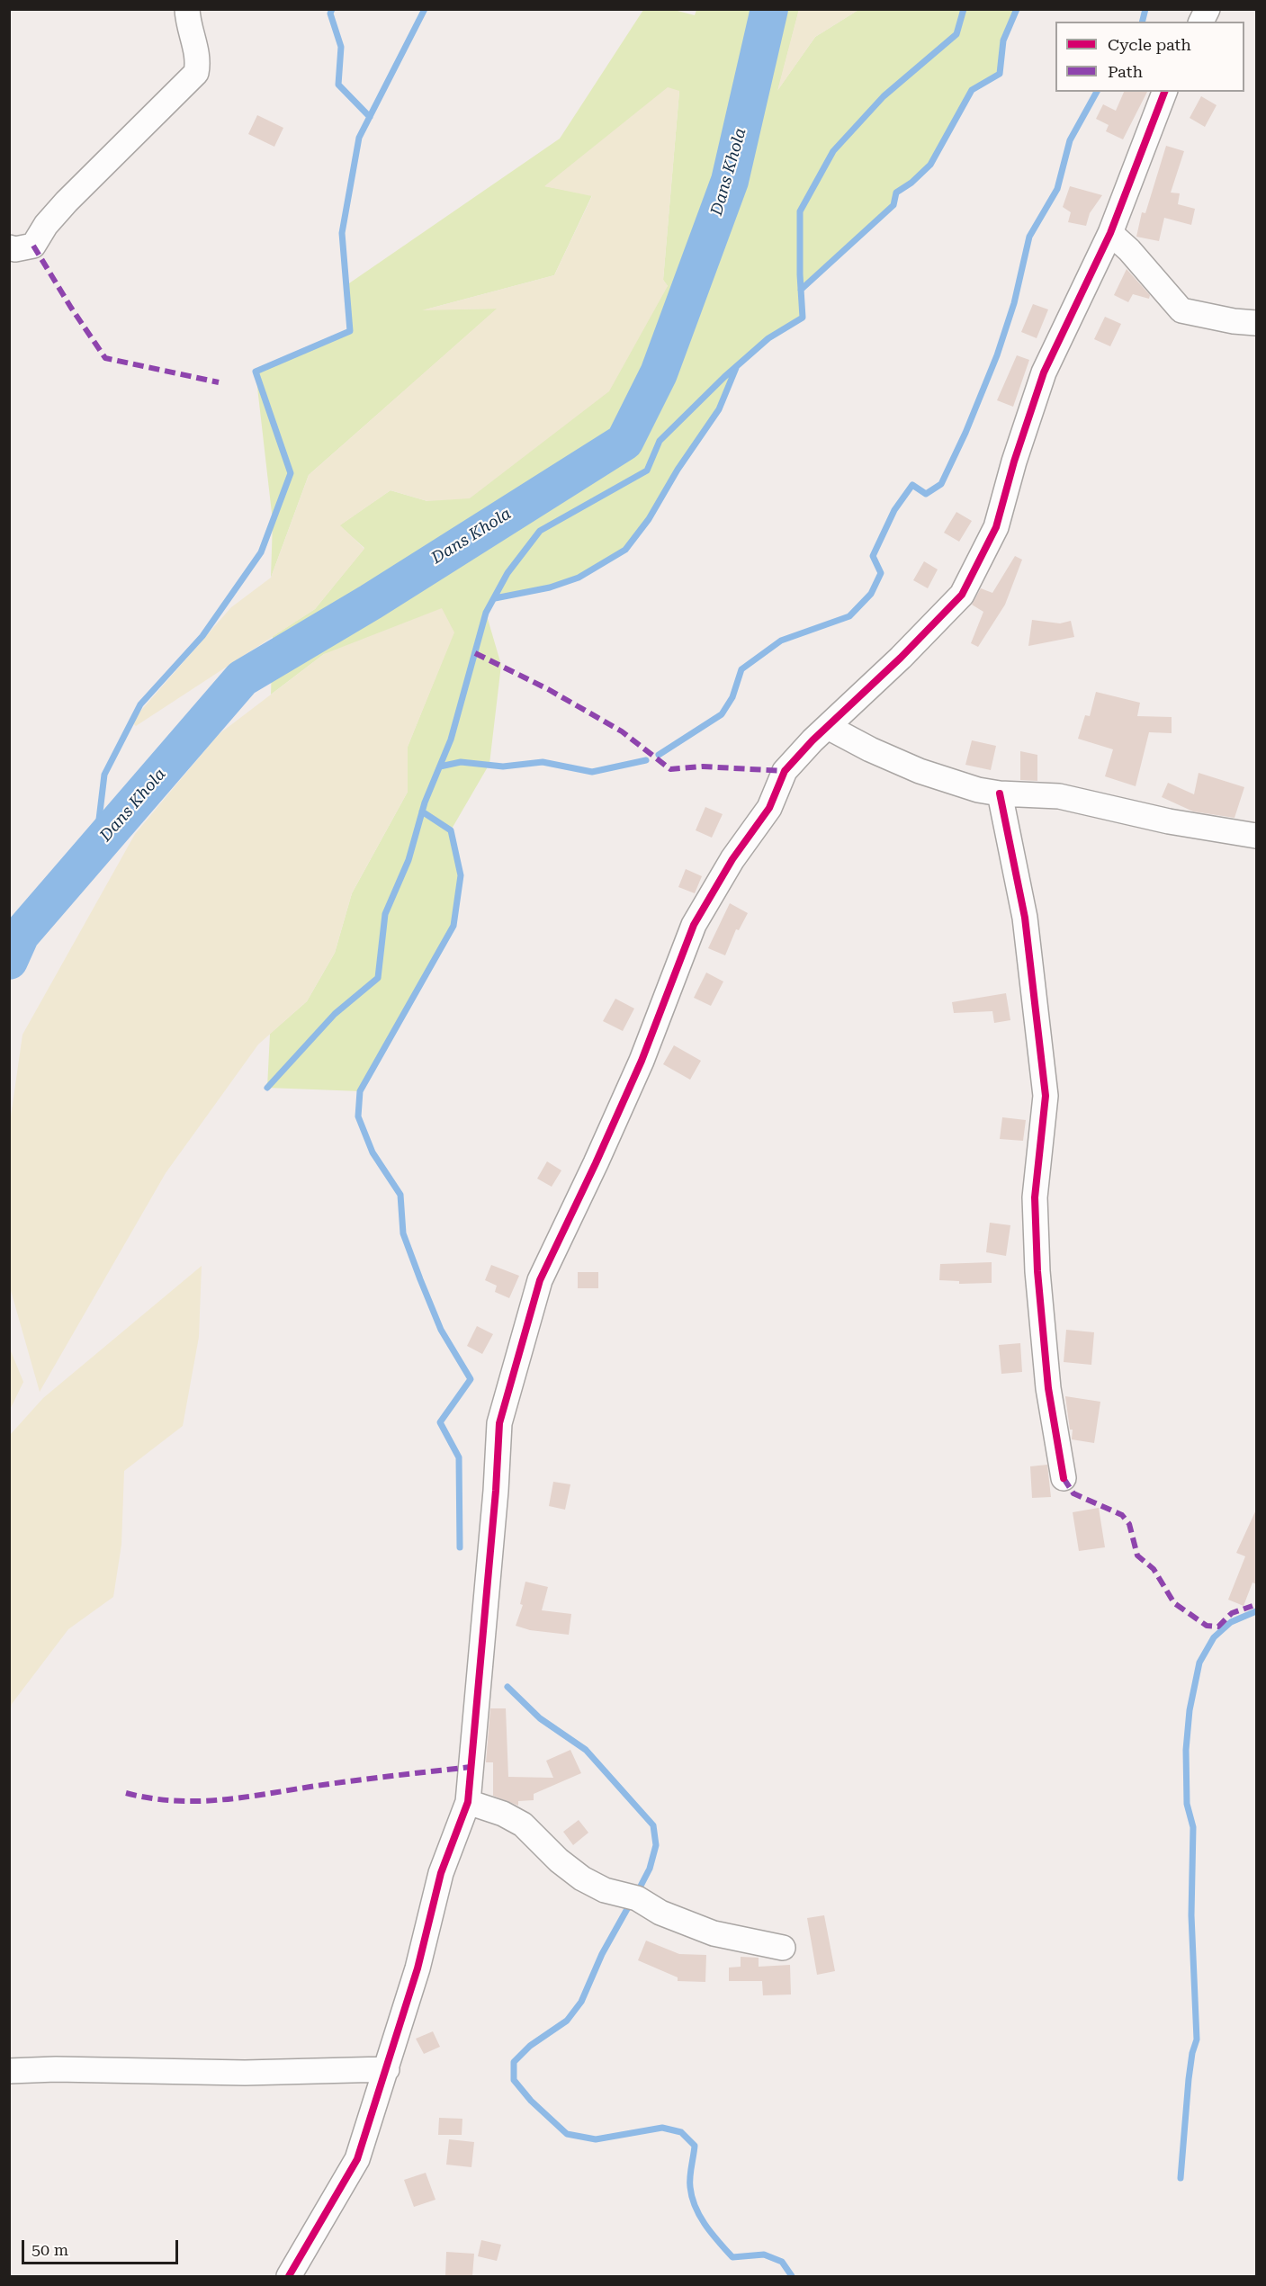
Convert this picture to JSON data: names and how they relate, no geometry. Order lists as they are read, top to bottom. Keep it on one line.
{"water":["Dans Khola"],"legend":["Cycle path","Path"],"scale_bar":"50 m"}
